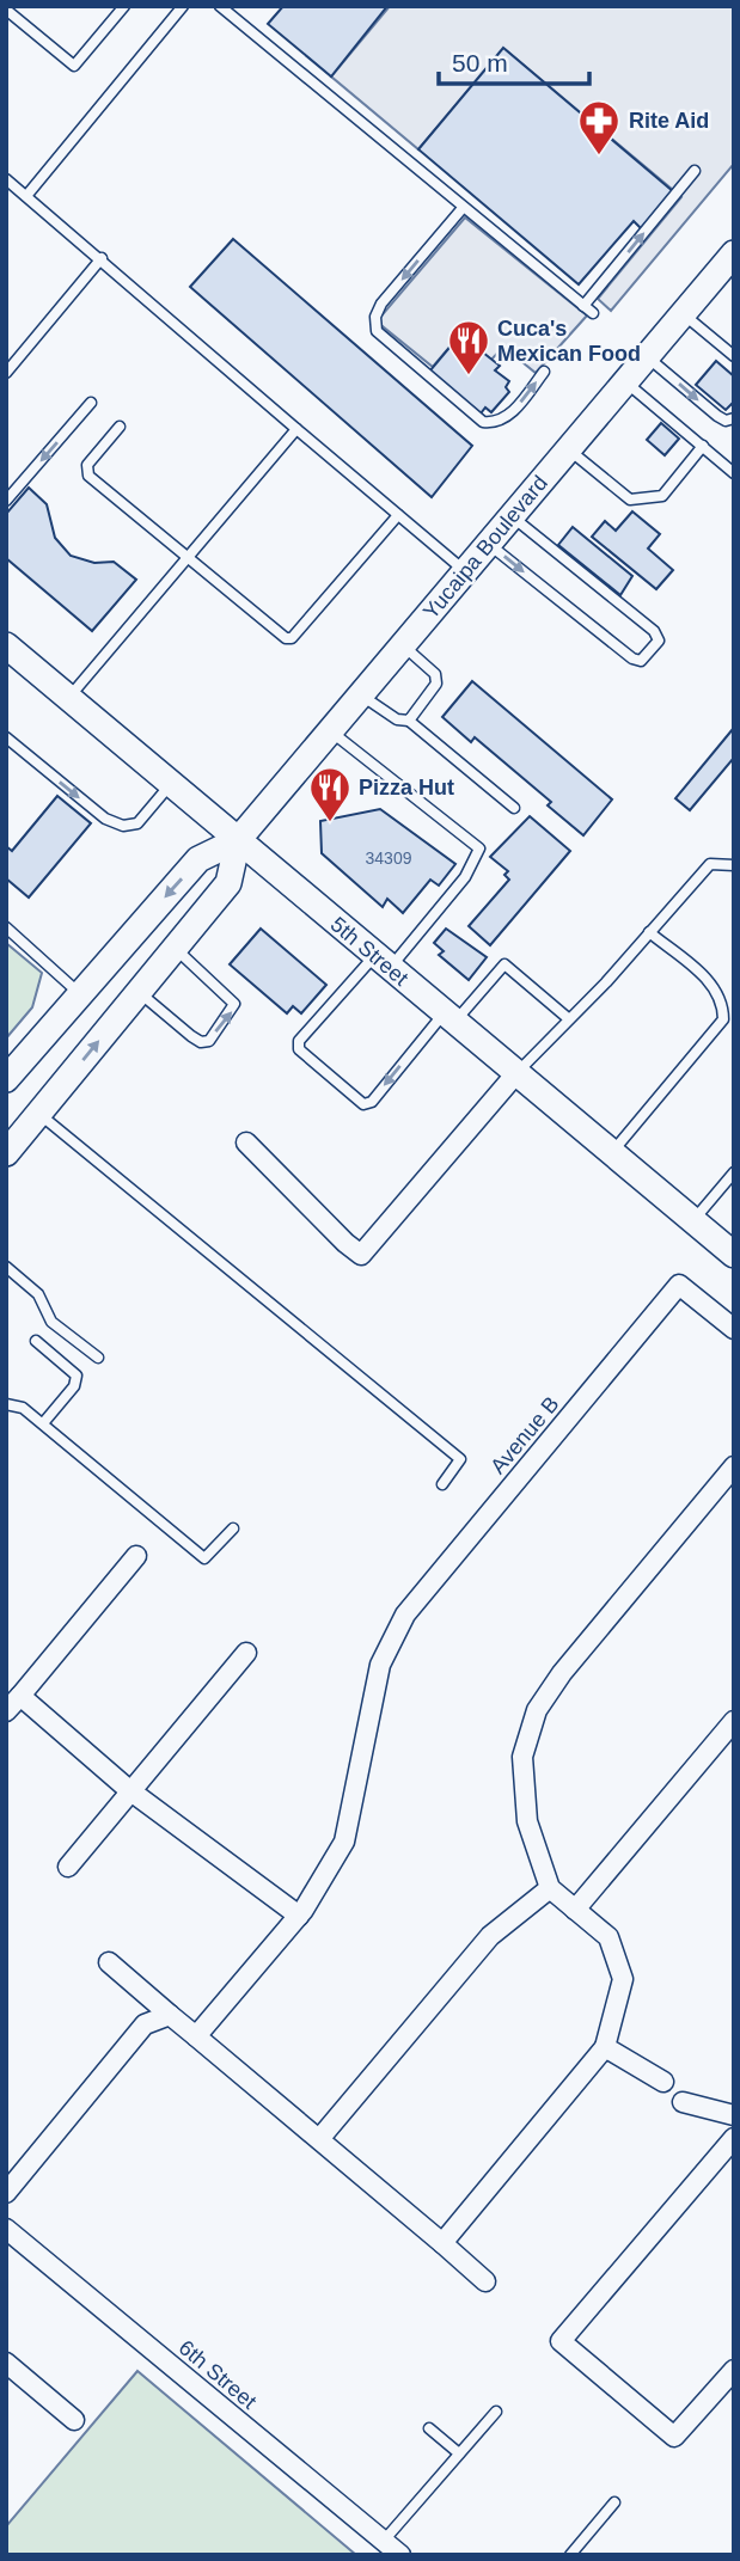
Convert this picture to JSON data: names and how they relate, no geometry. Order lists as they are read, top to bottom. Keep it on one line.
{"streets":{"main road":["Yucaipa Boulevard","5th Street"],"street":["Avenue B","6th Street"]},"crossings":[["Yucaipa Boulevard","5th Street"]],"places":{"pharmacy":["Rite Aid"],"restaurant":["Cuca's Mexican Food","Pizza Hut"]},"house_numbers":["34309"],"scale_bar":"50 m"}
